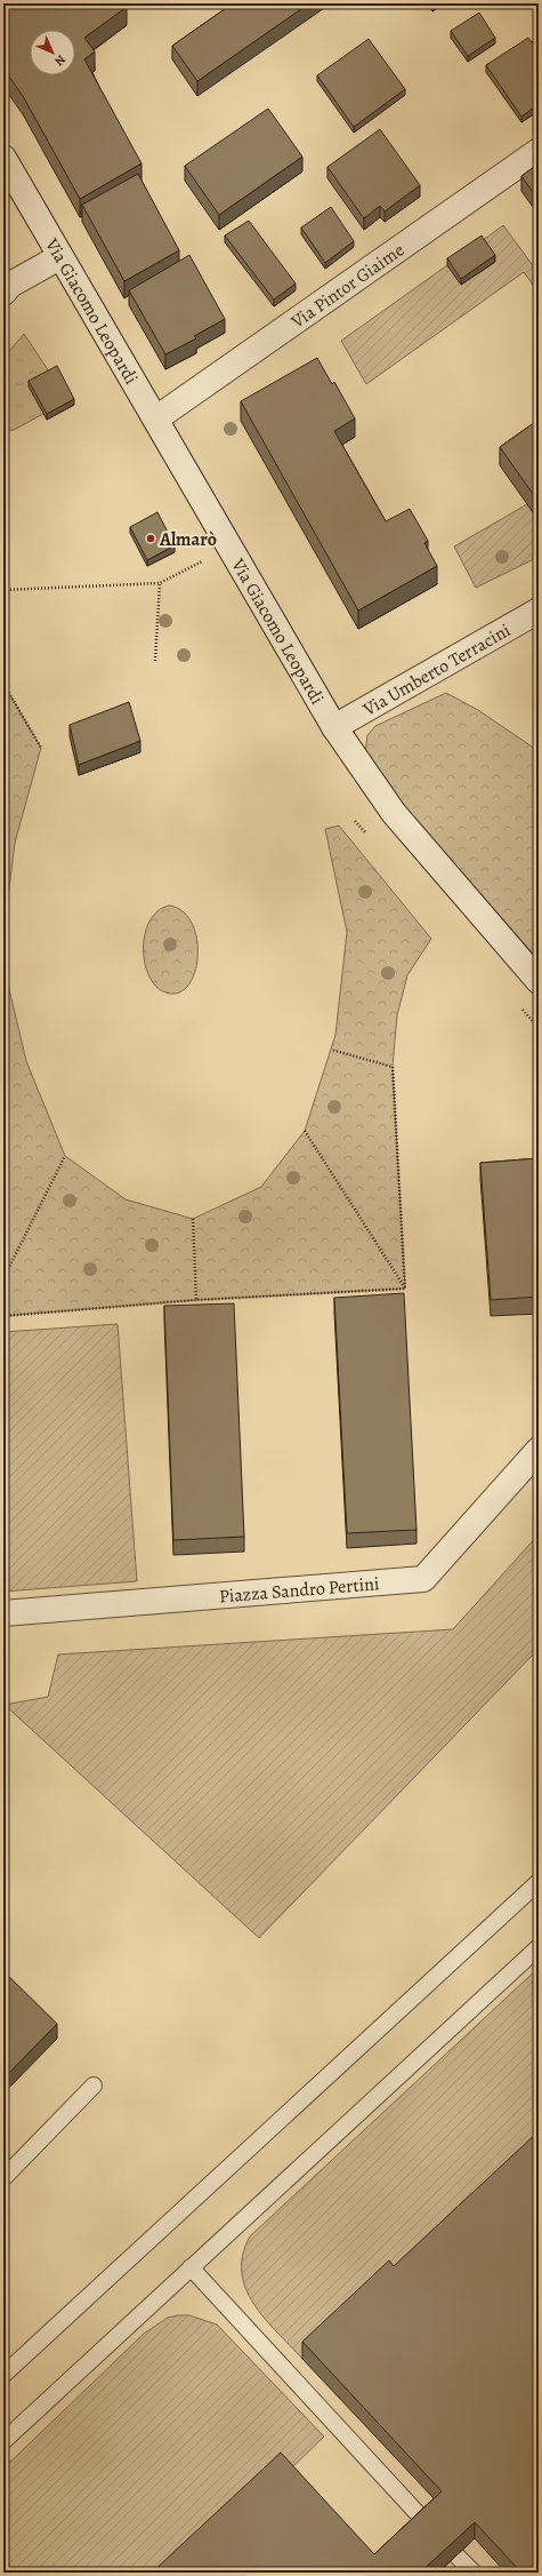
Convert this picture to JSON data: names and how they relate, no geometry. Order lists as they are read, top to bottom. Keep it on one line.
{"streets":{"street":["Via Pintor Giaime","Via Giacomo Leopardi","Via Umberto Terracini","Piazza Sandro Pertini"]},"crossings":[["Via Pintor Giaime","Via Giacomo Leopardi"],["Via Giacomo Leopardi","Via Umberto Terracini"]],"places":["Almarò"],"north":"bottom right"}
